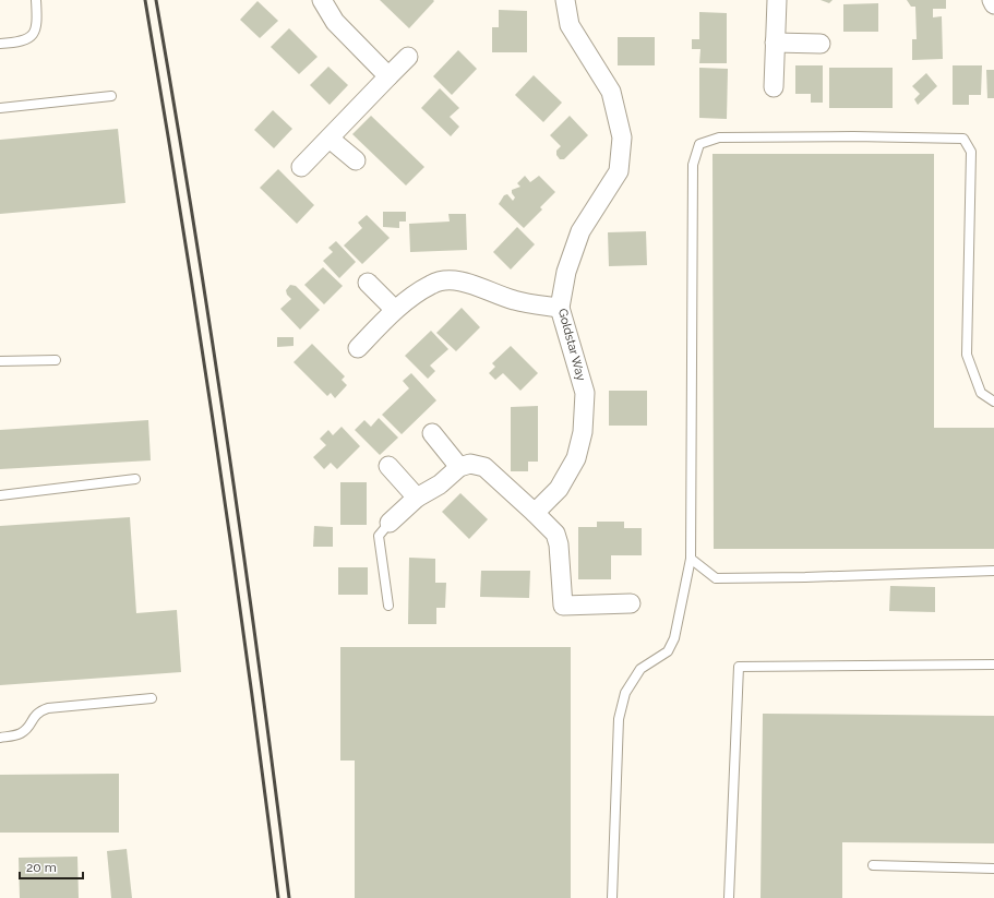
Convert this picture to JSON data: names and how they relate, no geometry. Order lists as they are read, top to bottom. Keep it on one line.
{"streets":{"street":["Goldstar Way"]},"scale_bar":"20 m"}
